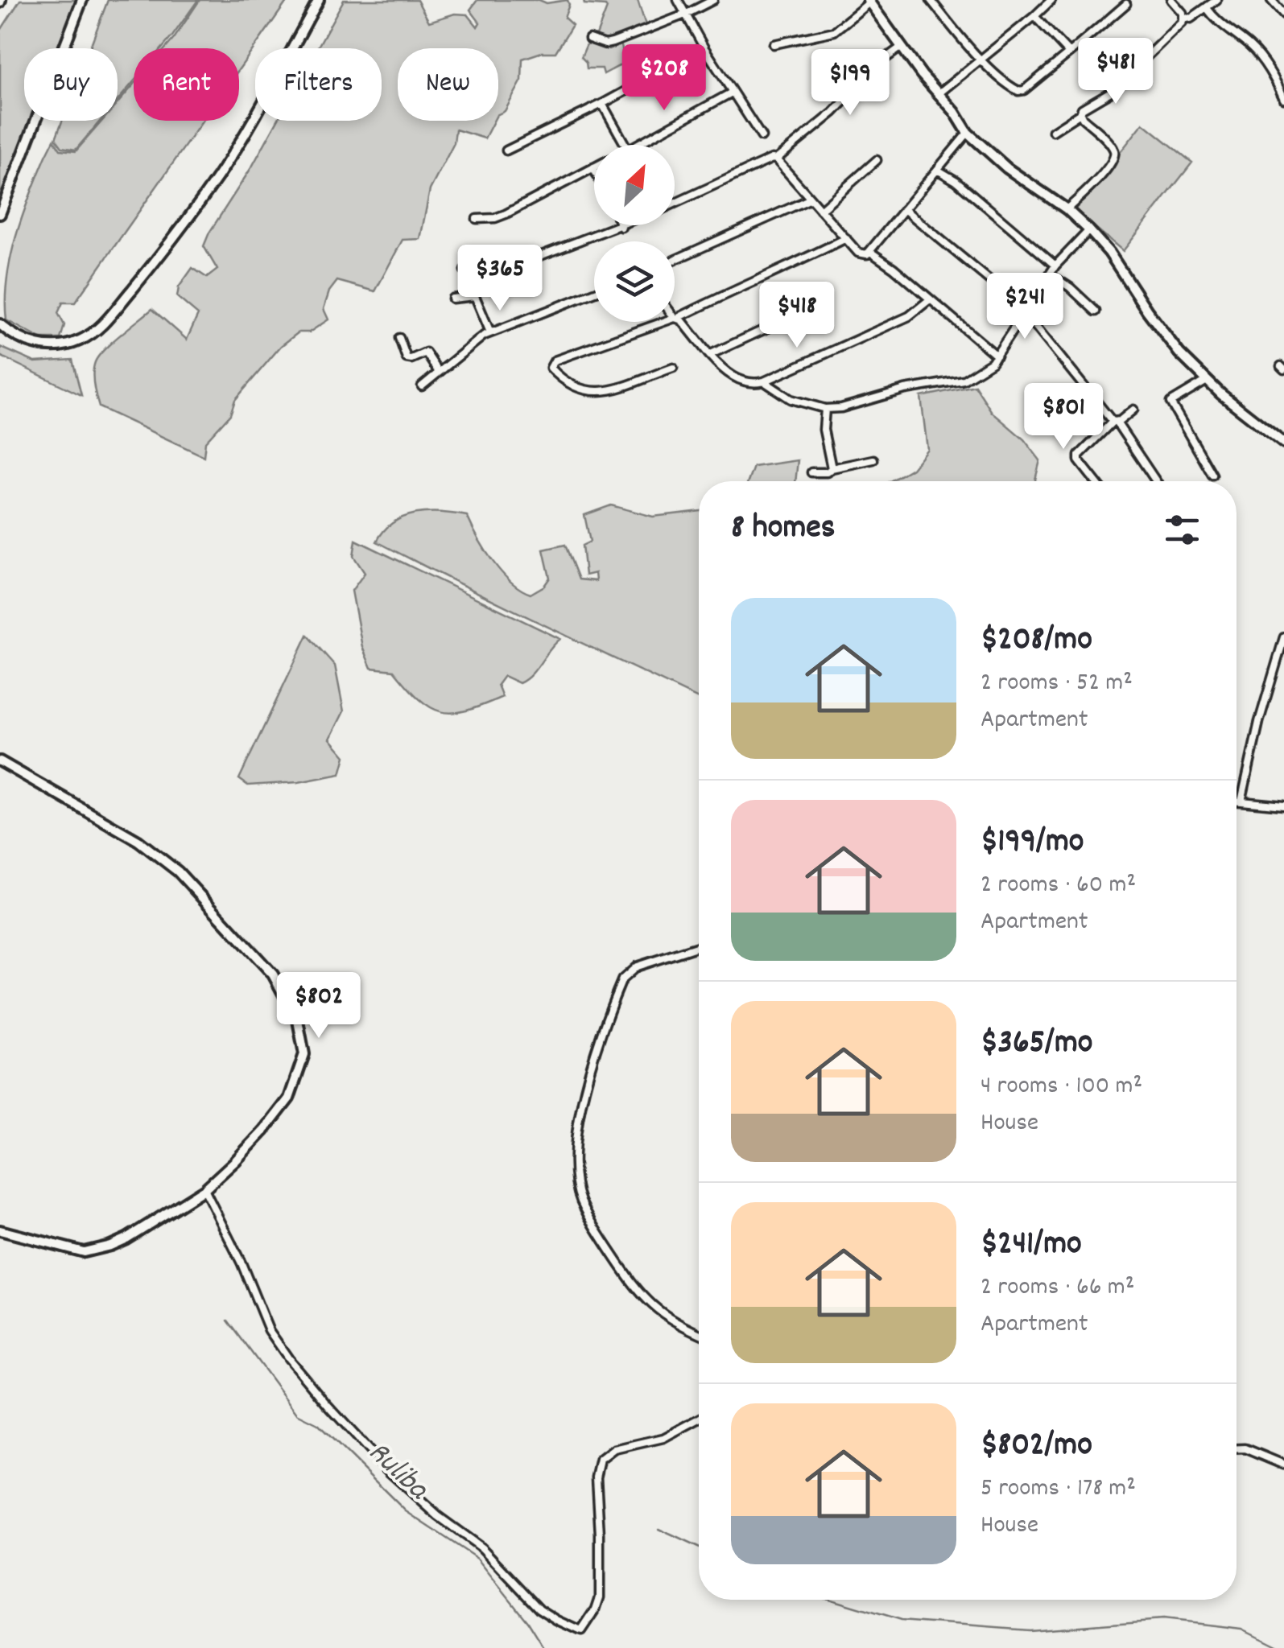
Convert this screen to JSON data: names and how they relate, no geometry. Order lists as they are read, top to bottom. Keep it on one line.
{"water":["Ruliba"],"north":"top right","page":{"price":["$481","$208","$199","$365","$241","$418","$801","$802"],"chip":["Buy","Rent","Filters","New"],"heading":"8 homes","list":[{"name":"$208/mo","note":"2 rooms · 52 m² · Apartment"},{"name":"$199/mo","note":"2 rooms · 60 m² · Apartment"},{"name":"$365/mo","note":"4 rooms · 100 m² · House"},{"name":"$241/mo","note":"2 rooms · 66 m² · Apartment"},{"name":"$802/mo","note":"5 rooms · 178 m² · House"}]}}
